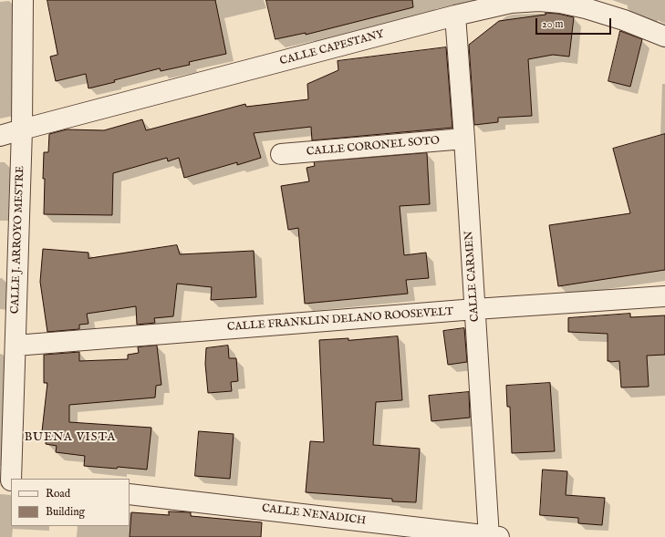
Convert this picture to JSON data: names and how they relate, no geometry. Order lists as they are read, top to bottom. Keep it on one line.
{"streets":{"street":["CALLE CAPESTANY","CALLE CORONEL SOTO","CALLE J. ARROYO MESTRE","CALLE CARMEN","CALLE FRANKLIN DELANO ROOSEVELT","CALLE NENADICH"]},"crossings":[["CALLE CAPESTANY","CALLE J. ARROYO MESTRE"],["CALLE CAPESTANY","CALLE CARMEN"],["CALLE CORONEL SOTO","CALLE CARMEN"],["CALLE J. ARROYO MESTRE","CALLE FRANKLIN DELANO ROOSEVELT"],["CALLE CARMEN","CALLE FRANKLIN DELANO ROOSEVELT"],["CALLE CARMEN","CALLE NENADICH"]],"districts":["BUENA VISTA"],"legend":["Road","Building"],"scale_bar":"20 m"}
